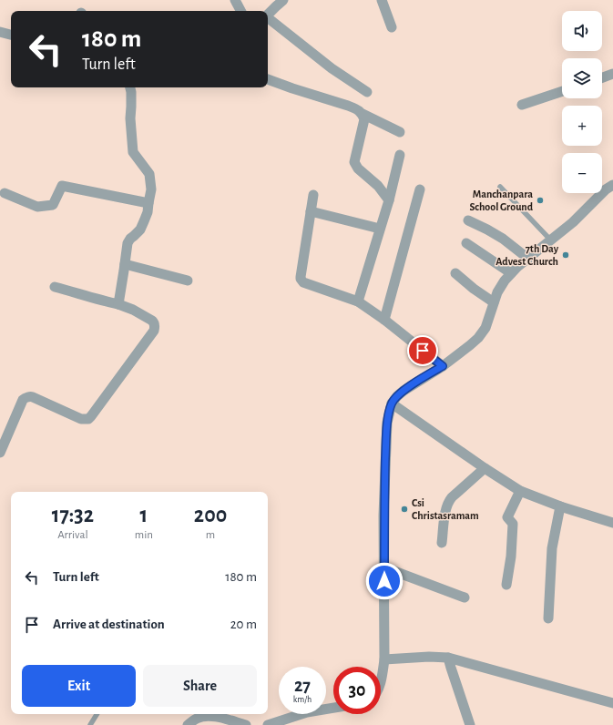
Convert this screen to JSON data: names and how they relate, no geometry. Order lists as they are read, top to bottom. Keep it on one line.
{"places":["Manchanpara School Ground","7th Day Advest Church","Csi Christasramam"],"page":{"map_buttons":["+","−"],"turn":["180 m","Turn left"],"eta":["17:32","Arrival","1","min","200","m"],"list":[{"name":"Turn left","value":"180 m"},{"name":"Arrive at destination","value":"20 m"}],"buttons":["Exit","Share"],"speed":"27 km/h","limit":"30"}}
